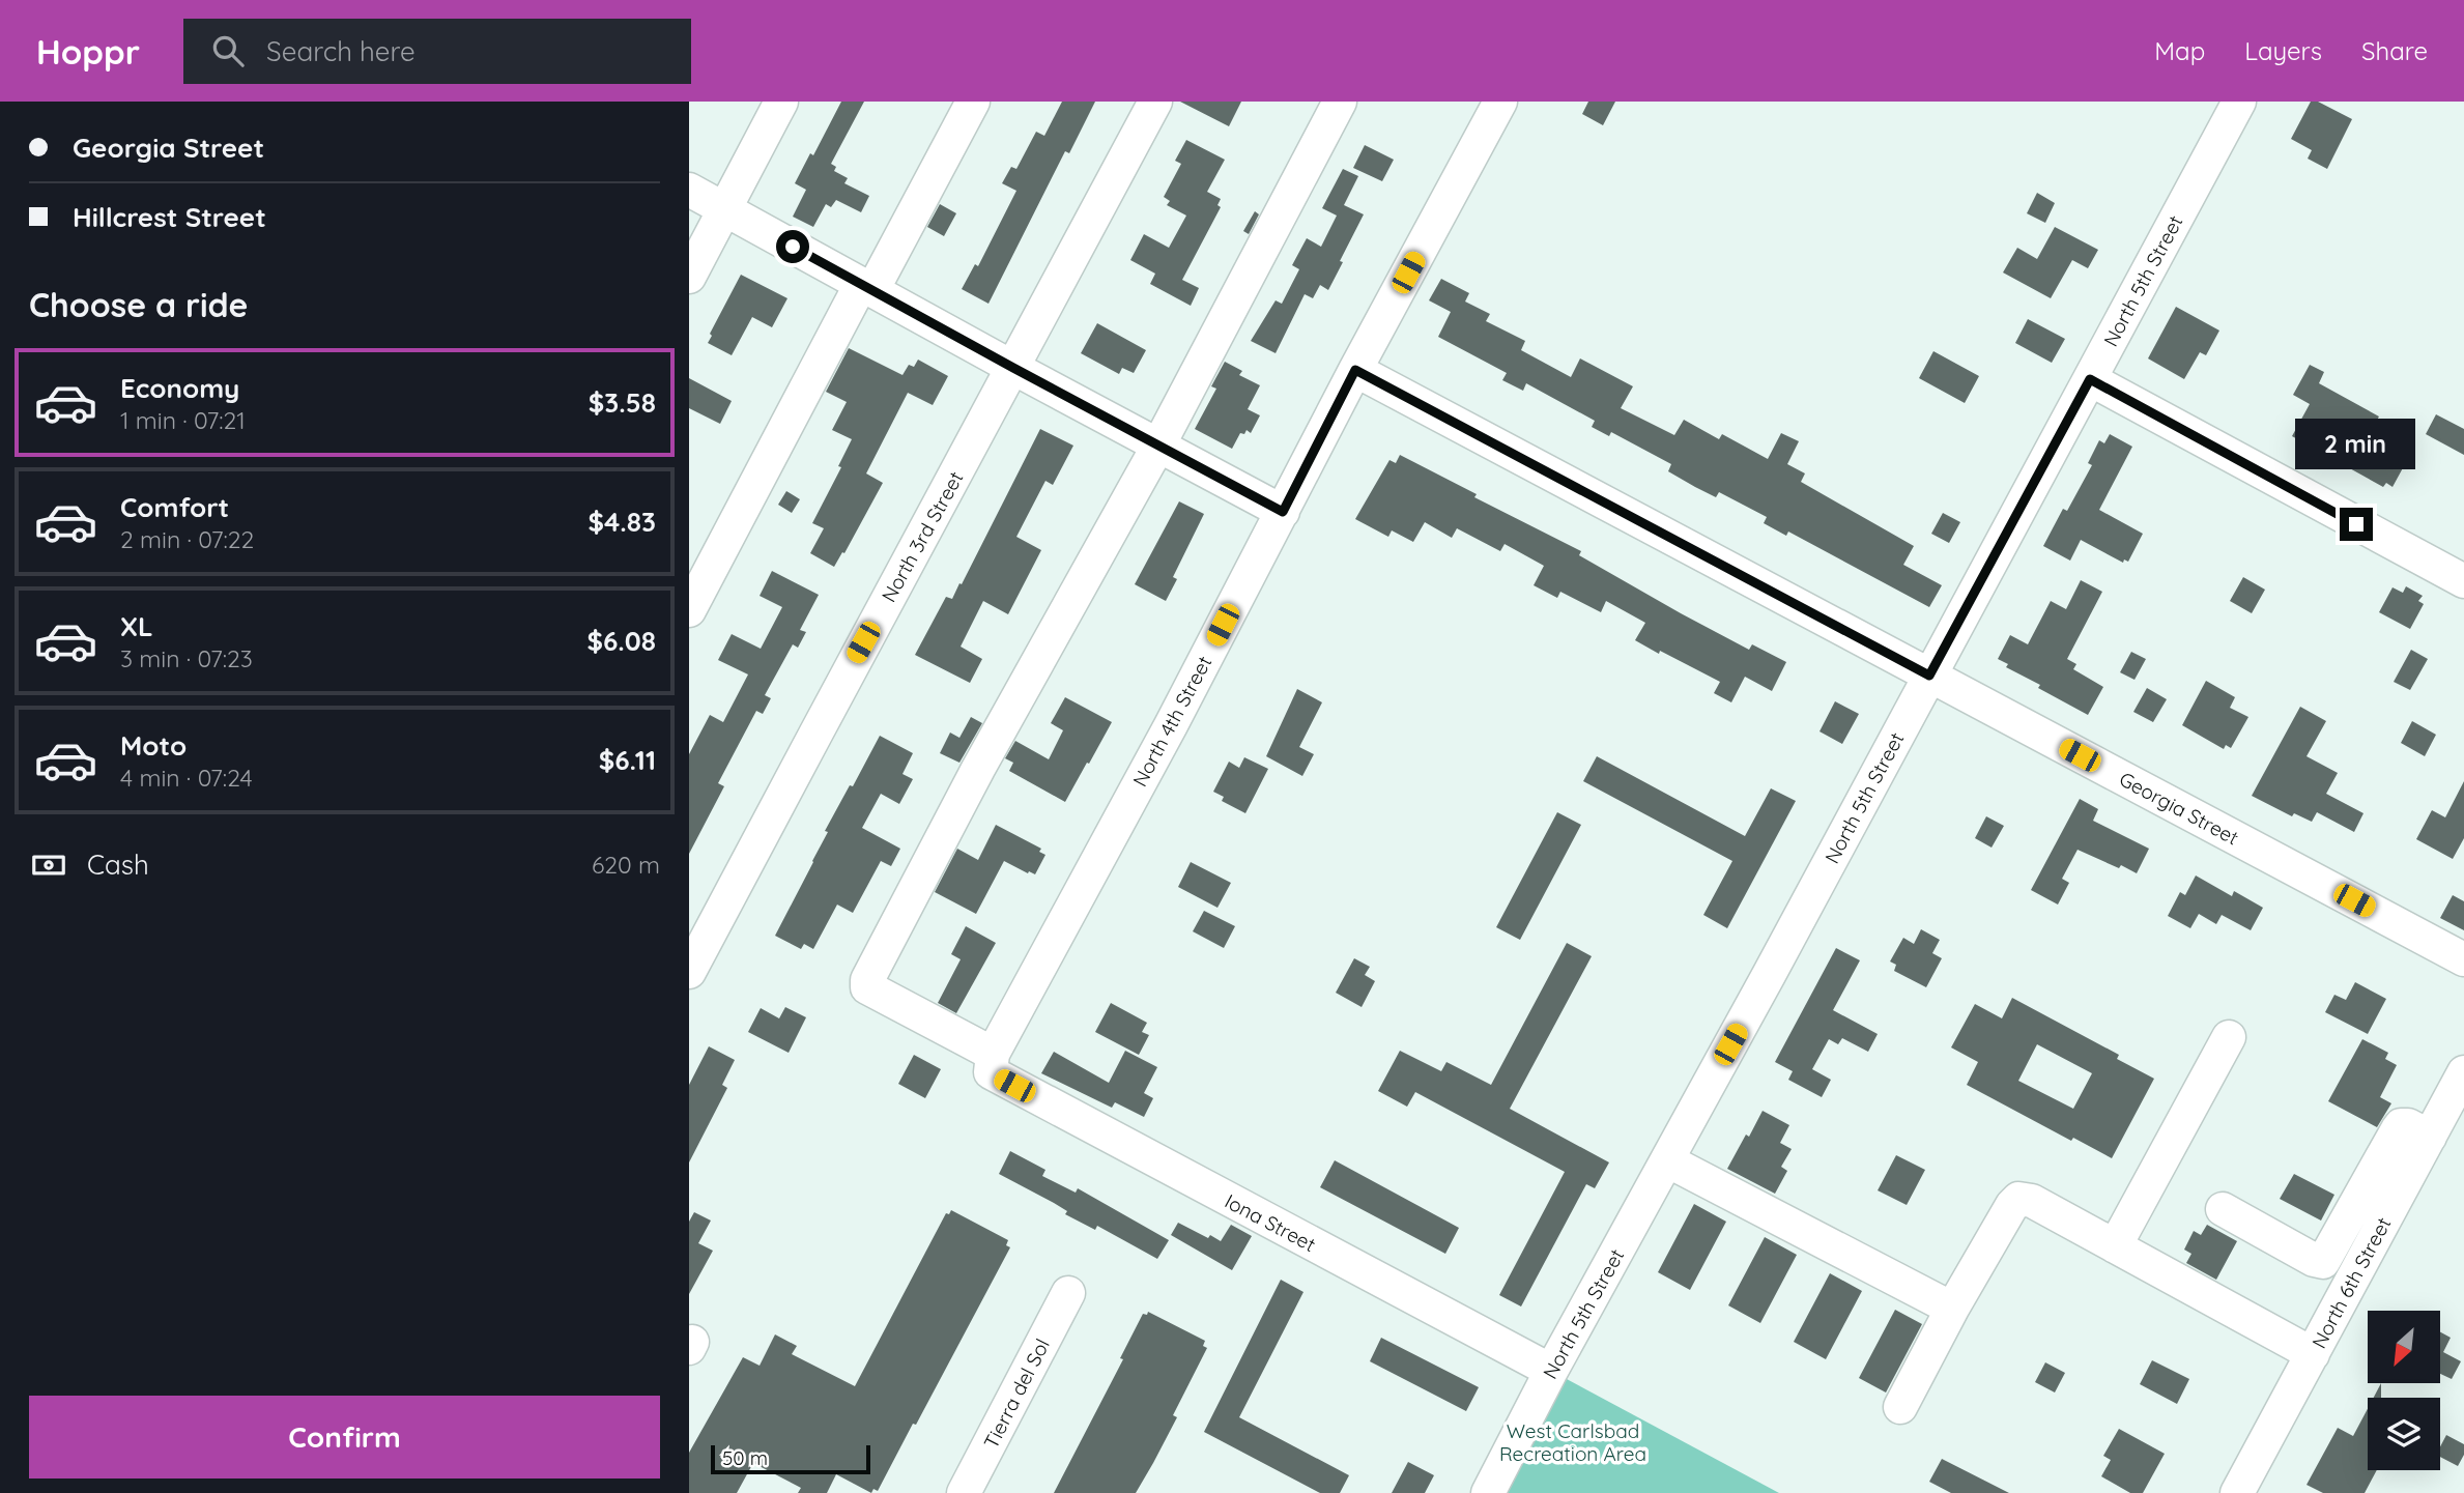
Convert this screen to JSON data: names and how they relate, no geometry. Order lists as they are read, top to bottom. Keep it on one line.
{"streets":{"street":["North 5th Street","North 3rd Street","North 4th Street","Georgia Street","Iona Street","North 6th Street","Tierra del Sol"]},"crossings":[["North 5th Street","Georgia Street"],["North 5th Street","Iona Street"],["North 4th Street","Georgia Street"],["North 4th Street","Iona Street"]],"parks":["West Carlsbad Recreation Area"],"scale_bar":"50 m","north":"bottom left","page":{"header":"Hoppr","search":"Search here","nav":["Map","Layers","Share"],"banner":["Georgia Street","Hillcrest Street"],"heading":"Choose a ride","list":[{"name":"Economy","note":"1 min · 07:21","value":"$3.58"},{"name":"Comfort","note":"2 min · 07:22","value":"$4.83"},{"name":"XL","note":"3 min · 07:23","value":"$6.08"},{"name":"Moto","note":"4 min · 07:24","value":"$6.11"}],"bubble":"2 min","pay":["Cash","620 m"],"buttons":"Confirm","scale":"50 m"}}
